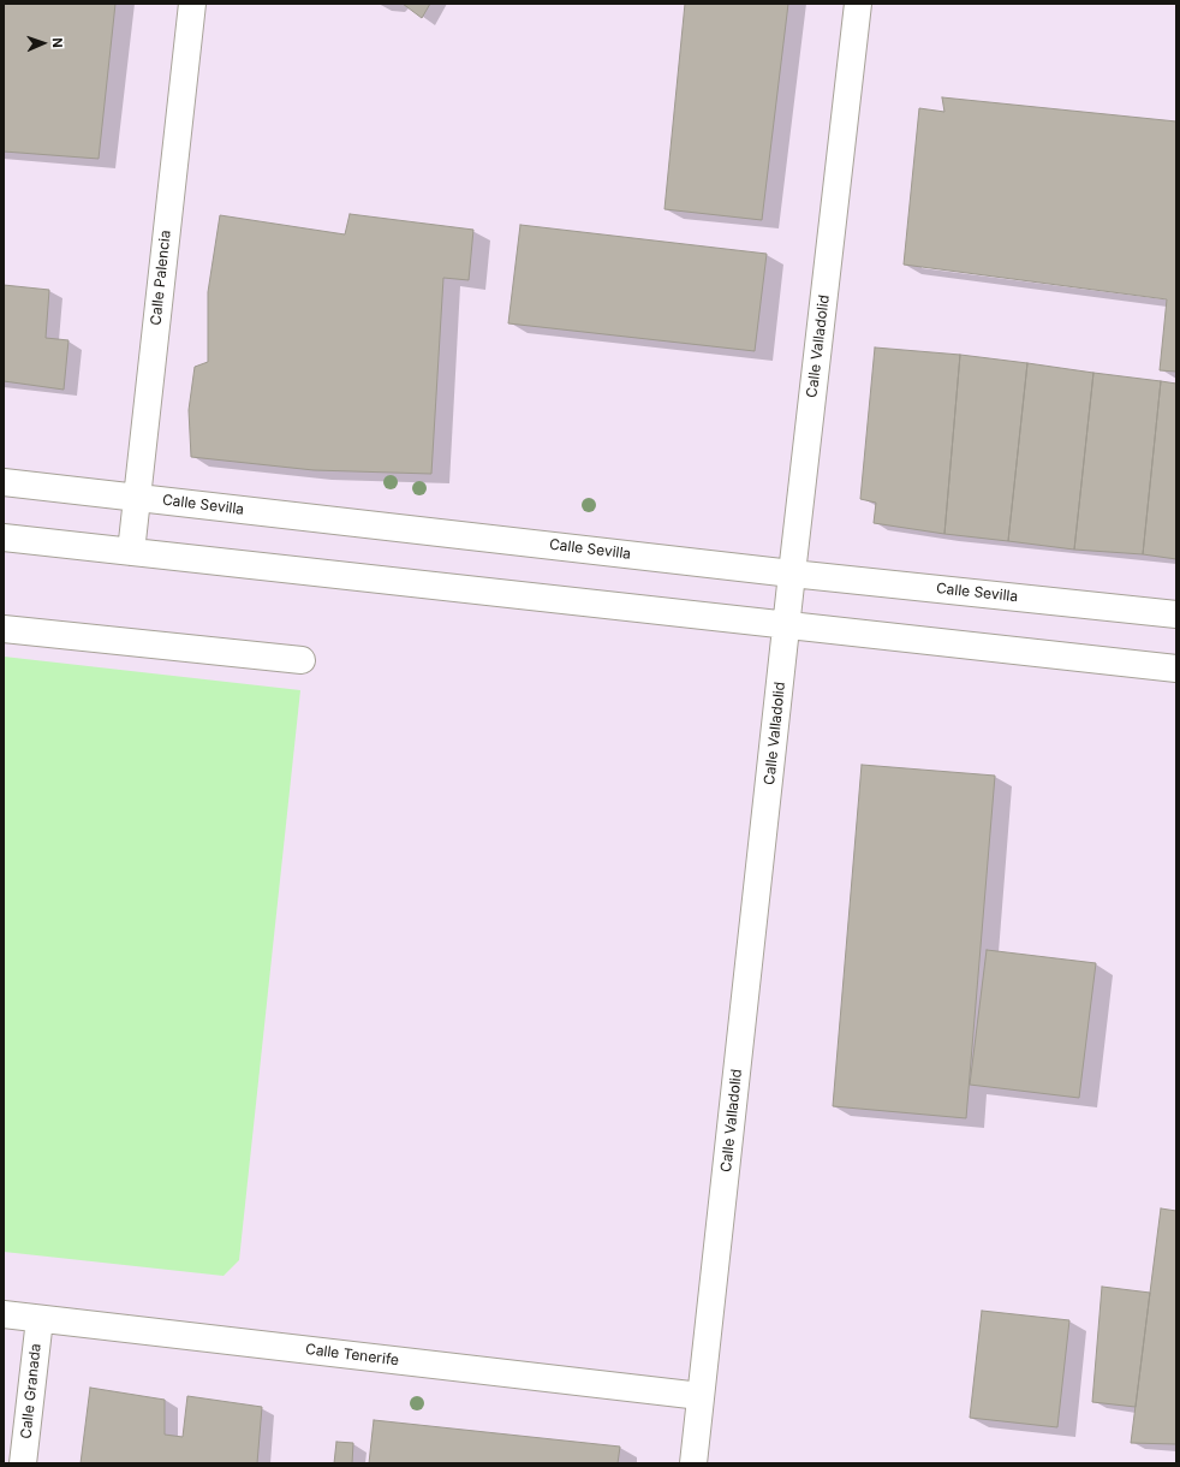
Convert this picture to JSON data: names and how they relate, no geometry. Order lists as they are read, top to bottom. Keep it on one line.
{"streets":{"street":["Calle Palencia","Calle Valladolid","Calle Sevilla","Calle Tenerife","Calle Granada"]},"crossings":[["Calle Palencia","Calle Sevilla"],["Calle Valladolid","Calle Sevilla"],["Calle Valladolid","Calle Tenerife"],["Calle Tenerife","Calle Granada"]],"north":"right"}
